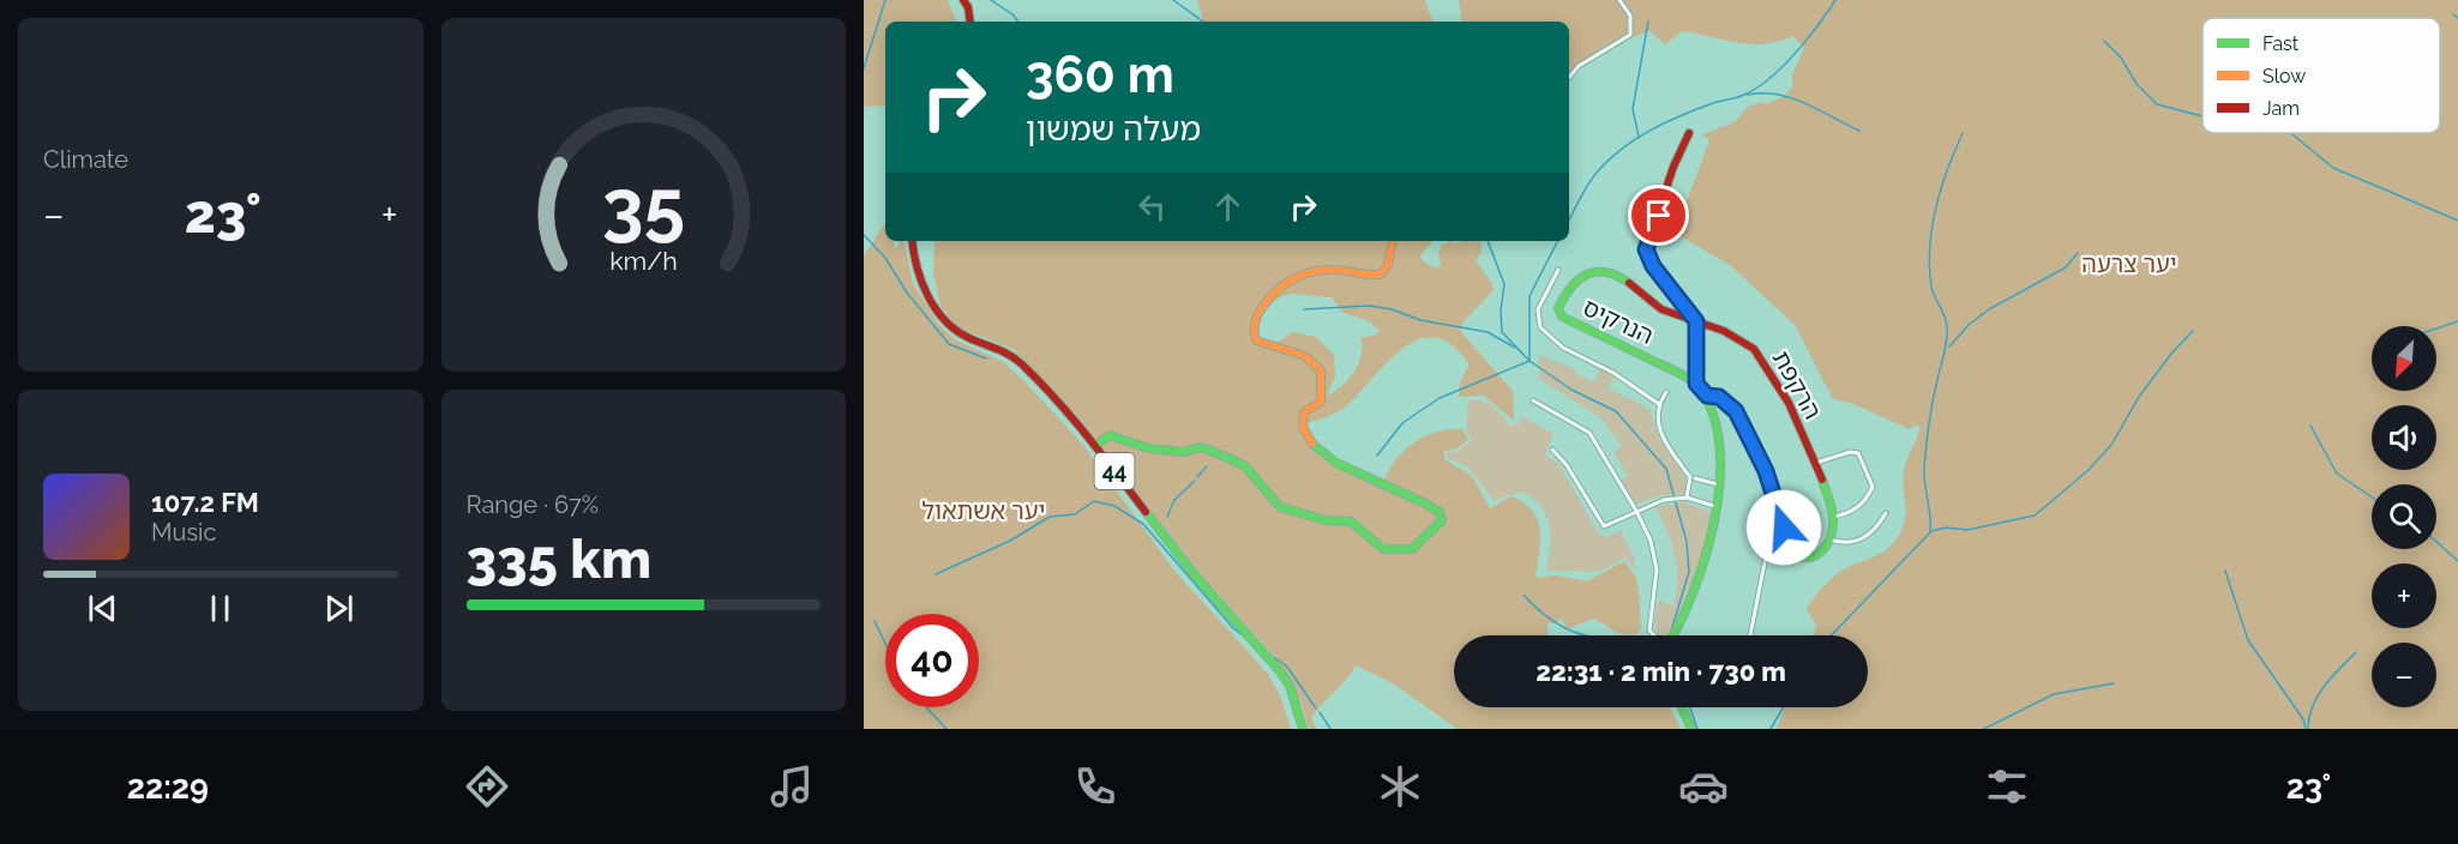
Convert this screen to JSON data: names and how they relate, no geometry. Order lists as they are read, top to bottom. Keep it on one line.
{"streets":{"main road":["הנרקיס","הרקפת","44"]},"crossings":[["הנרקיס","הרקפת"]],"parks":["יער צרעה","יער אשתאול"],"legend":["Fast","Slow","Jam"],"north":"bottom left","page":{"tile":["Climate",["Range · 67%","335 km"]],"turn":["360 m","מעלה שמשון"],"heat":["−","23°","+"],"map_buttons":["+","−"],"song":["107.2 FM","Music"],"limit":"40","trip":"22:31 · 2 min · 730 m","tabs":["22:29","23°"],"gauge":["35","km/h"]}}
